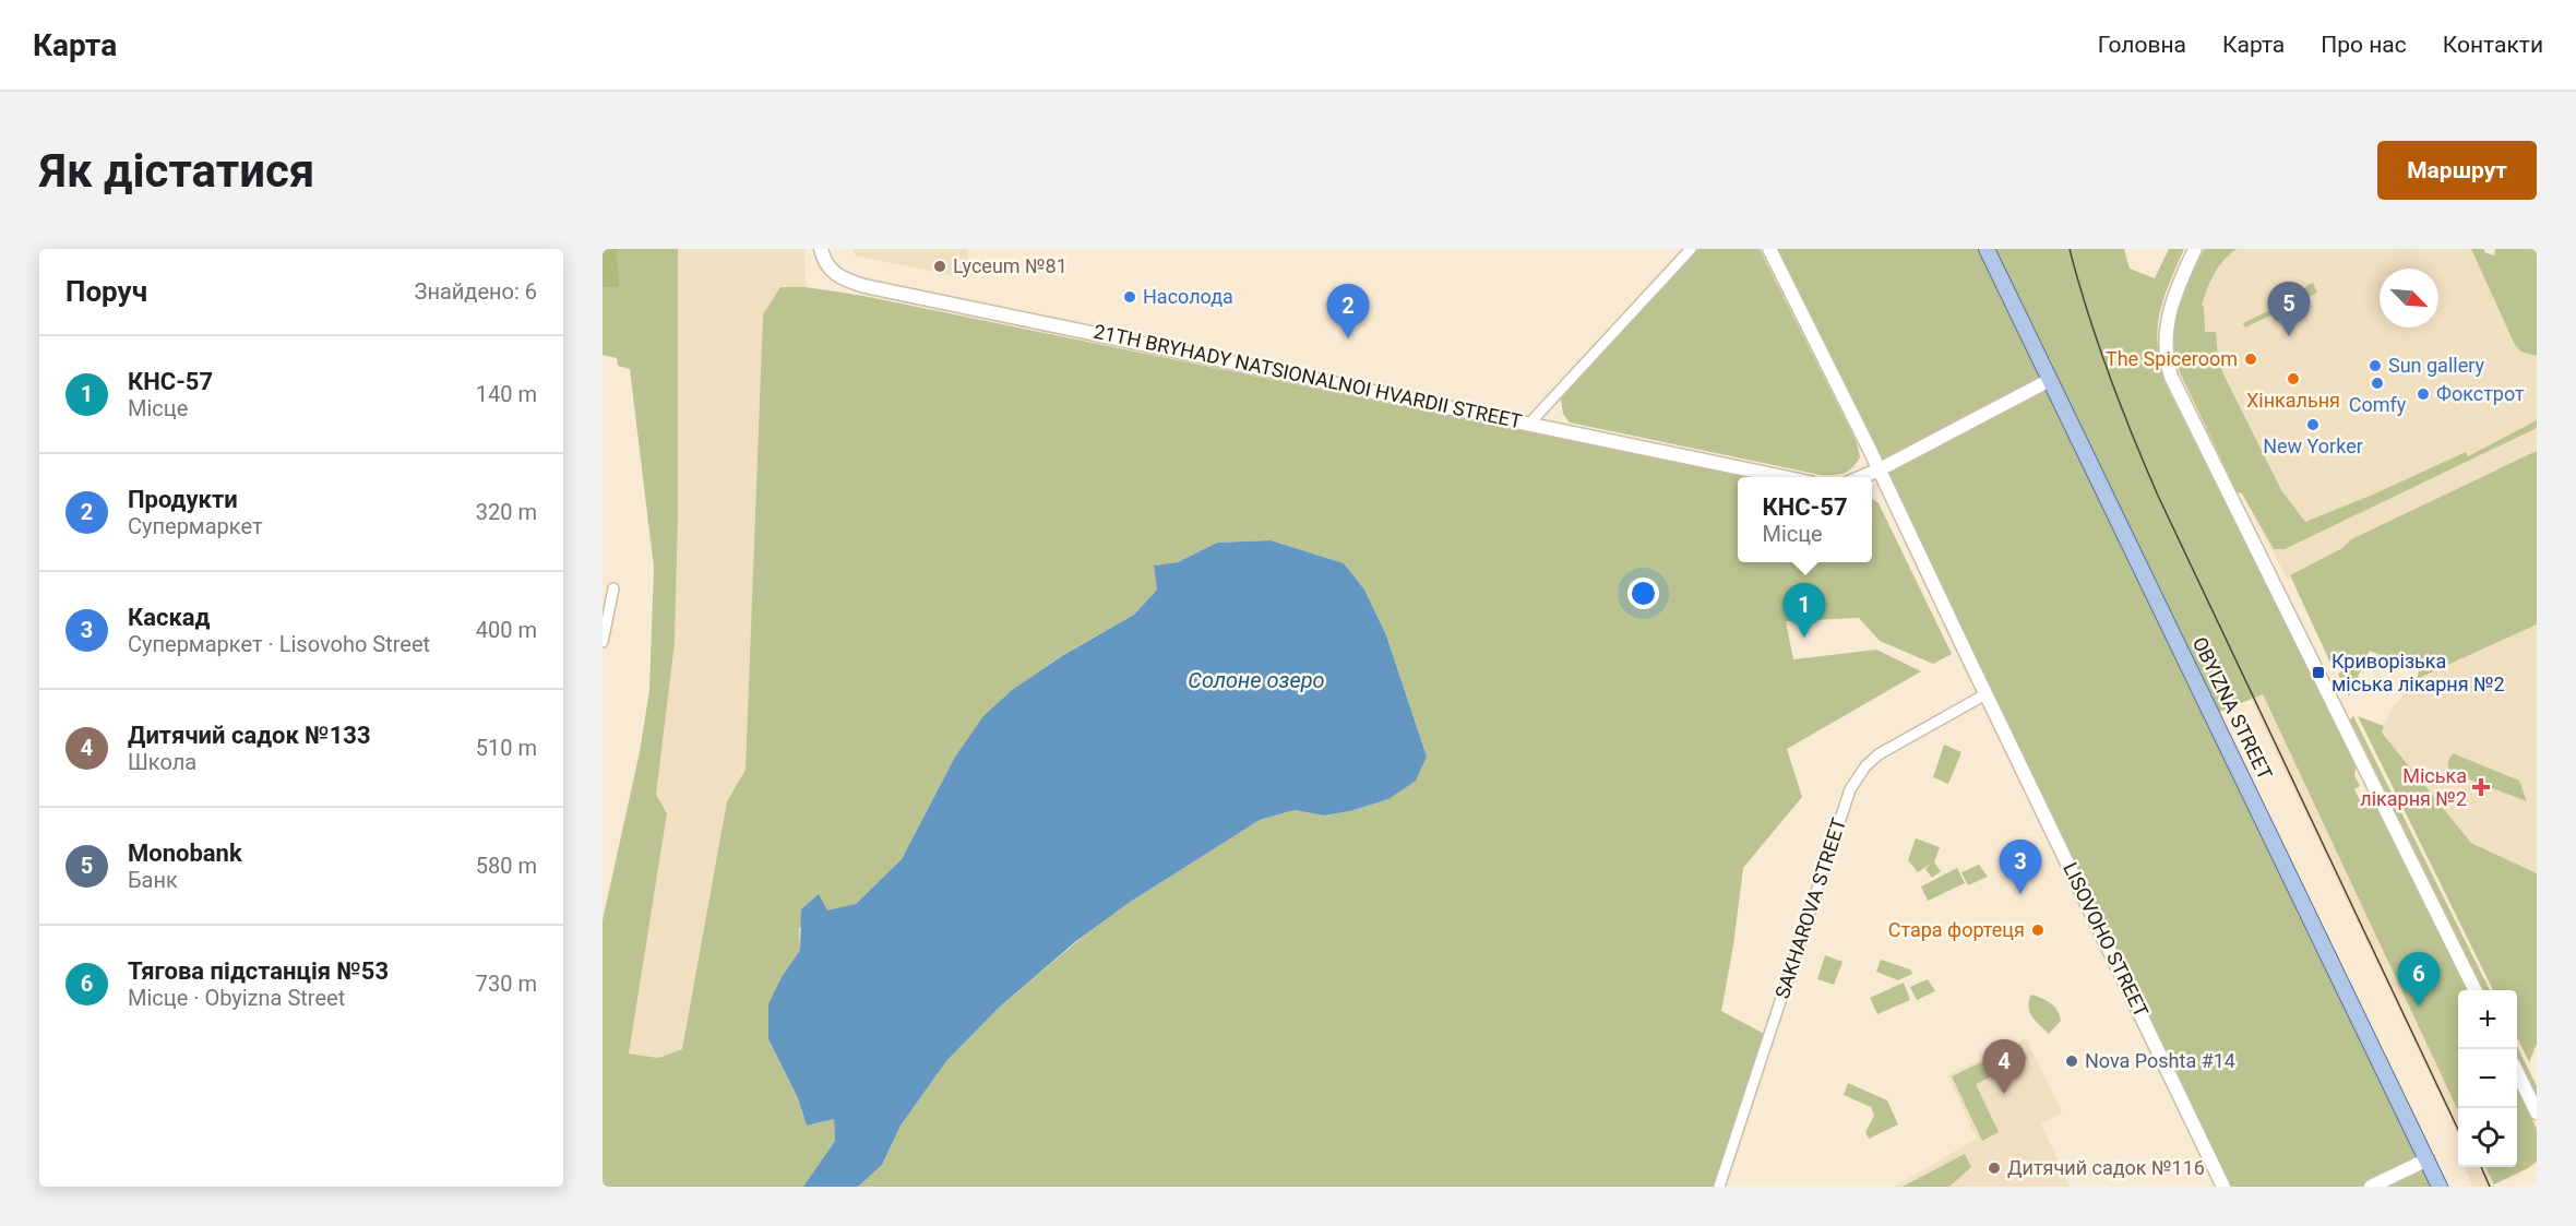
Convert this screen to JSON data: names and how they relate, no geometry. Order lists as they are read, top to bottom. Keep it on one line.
{"streets":{"main road":["OBYIZNA STREET"],"street":["21TH BRYHADY NATSIONALNOI HVARDII STREET","SAKHAROVA STREET","LISOVOHO STREET"]},"crossings":[["SAKHAROVA STREET","LISOVOHO STREET"]],"water":["Солоне озеро"],"places":{"other":["Lyceum №81","Насолода","The Spiceroom","Sun gallery","Хінкальня","Comfy","Фокстрот","New Yorker","Стара фортеця","Nova Poshta #14","Дитячий садок №116"],"transit":["Криворізька міська лікарня №2"],"health":["Міська лікарня №2"]},"north":"bottom right","page":{"header":"Карта","nav":["Головна","Карта","Про нас","Контакти"],"buttons":"Маршрут","title":"Як дістатися","heading":["Поруч","Знайдено: 6"],"pins":["5","2","1","3","6","4"],"list":[{"mark":"1","name":"КНС-57","note":"Місце","value":"140 m"},{"mark":"2","name":"Продукти","note":"Супермаркет","value":"320 m"},{"mark":"3","name":"Каскад","note":"Супермаркет · Lisovoho Street","value":"400 m"},{"mark":"4","name":"Дитячий садок №133","note":"Школа","value":"510 m"},{"mark":"5","name":"Monobank","note":"Банк","value":"580 m"},{"mark":"6","name":"Тягова підстанція №53","note":"Місце · Obyizna Street","value":"730 m"}],"popup":["КНС-57","Місце"],"map_buttons":["+","−"]}}
